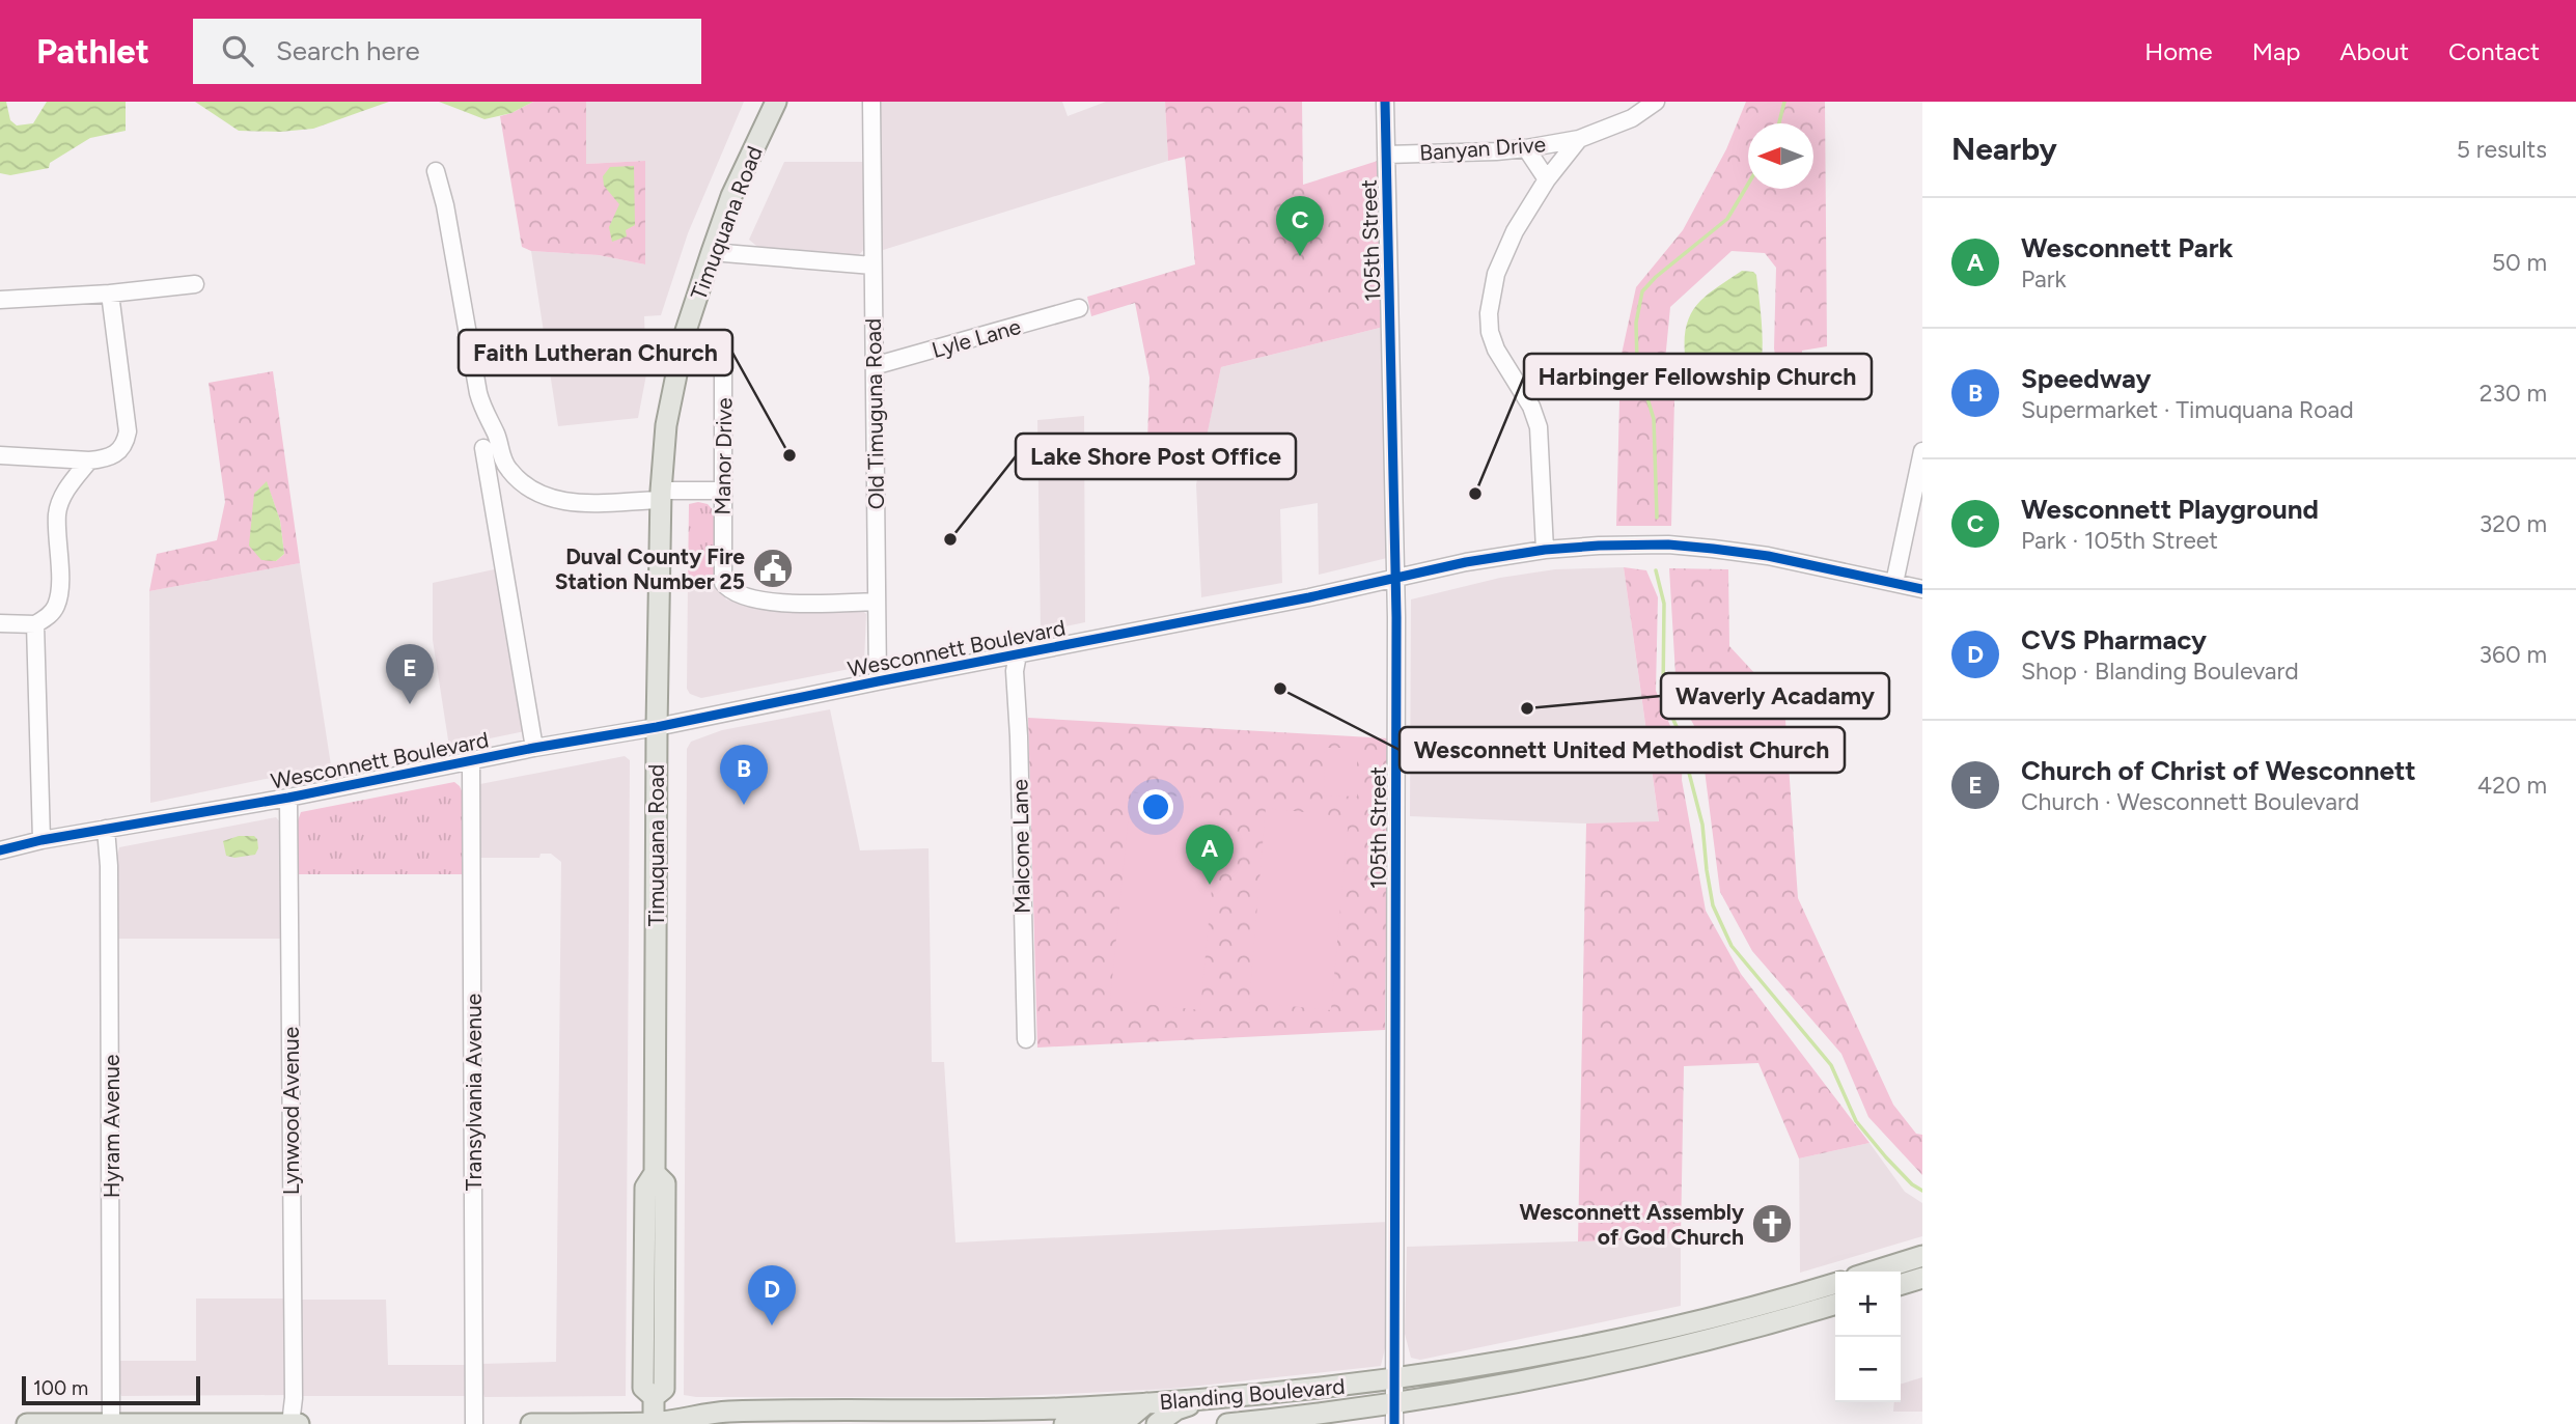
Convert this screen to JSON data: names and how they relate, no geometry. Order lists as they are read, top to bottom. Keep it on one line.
{"streets":{"main road":["Timuquana Road","Blanding Boulevard"],"street":["Banyan Drive","105th Street","Lyle Lane","Old Timuguna Road","Manor Drive","Wesconnett Boulevard","Malcone Lane","Transylvania Avenue","Lynwood Avenue","Hyram Avenue"]},"crossings":[["Banyan Drive","105th Street"],["Timuquana Road","Wesconnett Boulevard"],["Timuquana Road","Blanding Boulevard"],["105th Street","Wesconnett Boulevard"],["105th Street","Blanding Boulevard"],["Lyle Lane","Old Timuguna Road"],["Old Timuguna Road","Manor Drive"],["Old Timuguna Road","Wesconnett Boulevard"],["Wesconnett Boulevard","Malcone Lane"],["Wesconnett Boulevard","Transylvania Avenue"],["Wesconnett Boulevard","Lynwood Avenue"],["Wesconnett Boulevard","Hyram Avenue"]],"places":{"other":["Faith Lutheran Church","Harbinger Fellowship Church","Lake Shore Post Office","Wesconnett United Methodist Church","Waverly Acadamy"],"public building":["Duval County Fire Station Number 25"],"church":["Wesconnett Assembly of God Church"]},"scale_bar":"100 m","north":"left","page":{"header":"Pathlet","search":"Search here","nav":["Home","Map","About","Contact"],"heading":["Nearby","5 results"],"pins":["C","E","B","A","D"],"list":[{"mark":"A","name":"Wesconnett Park","note":"Park","value":"50 m"},{"mark":"B","name":"Speedway","note":"Supermarket · Timuquana Road","value":"230 m"},{"mark":"C","name":"Wesconnett Playground","note":"Park · 105th Street","value":"320 m"},{"mark":"D","name":"CVS Pharmacy","note":"Shop · Blanding Boulevard","value":"360 m"},{"mark":"E","name":"Church of Christ of Wesconnett","note":"Church · Wesconnett Boulevard","value":"420 m"}],"map_buttons":["+","−"],"scale":"100 m"}}
